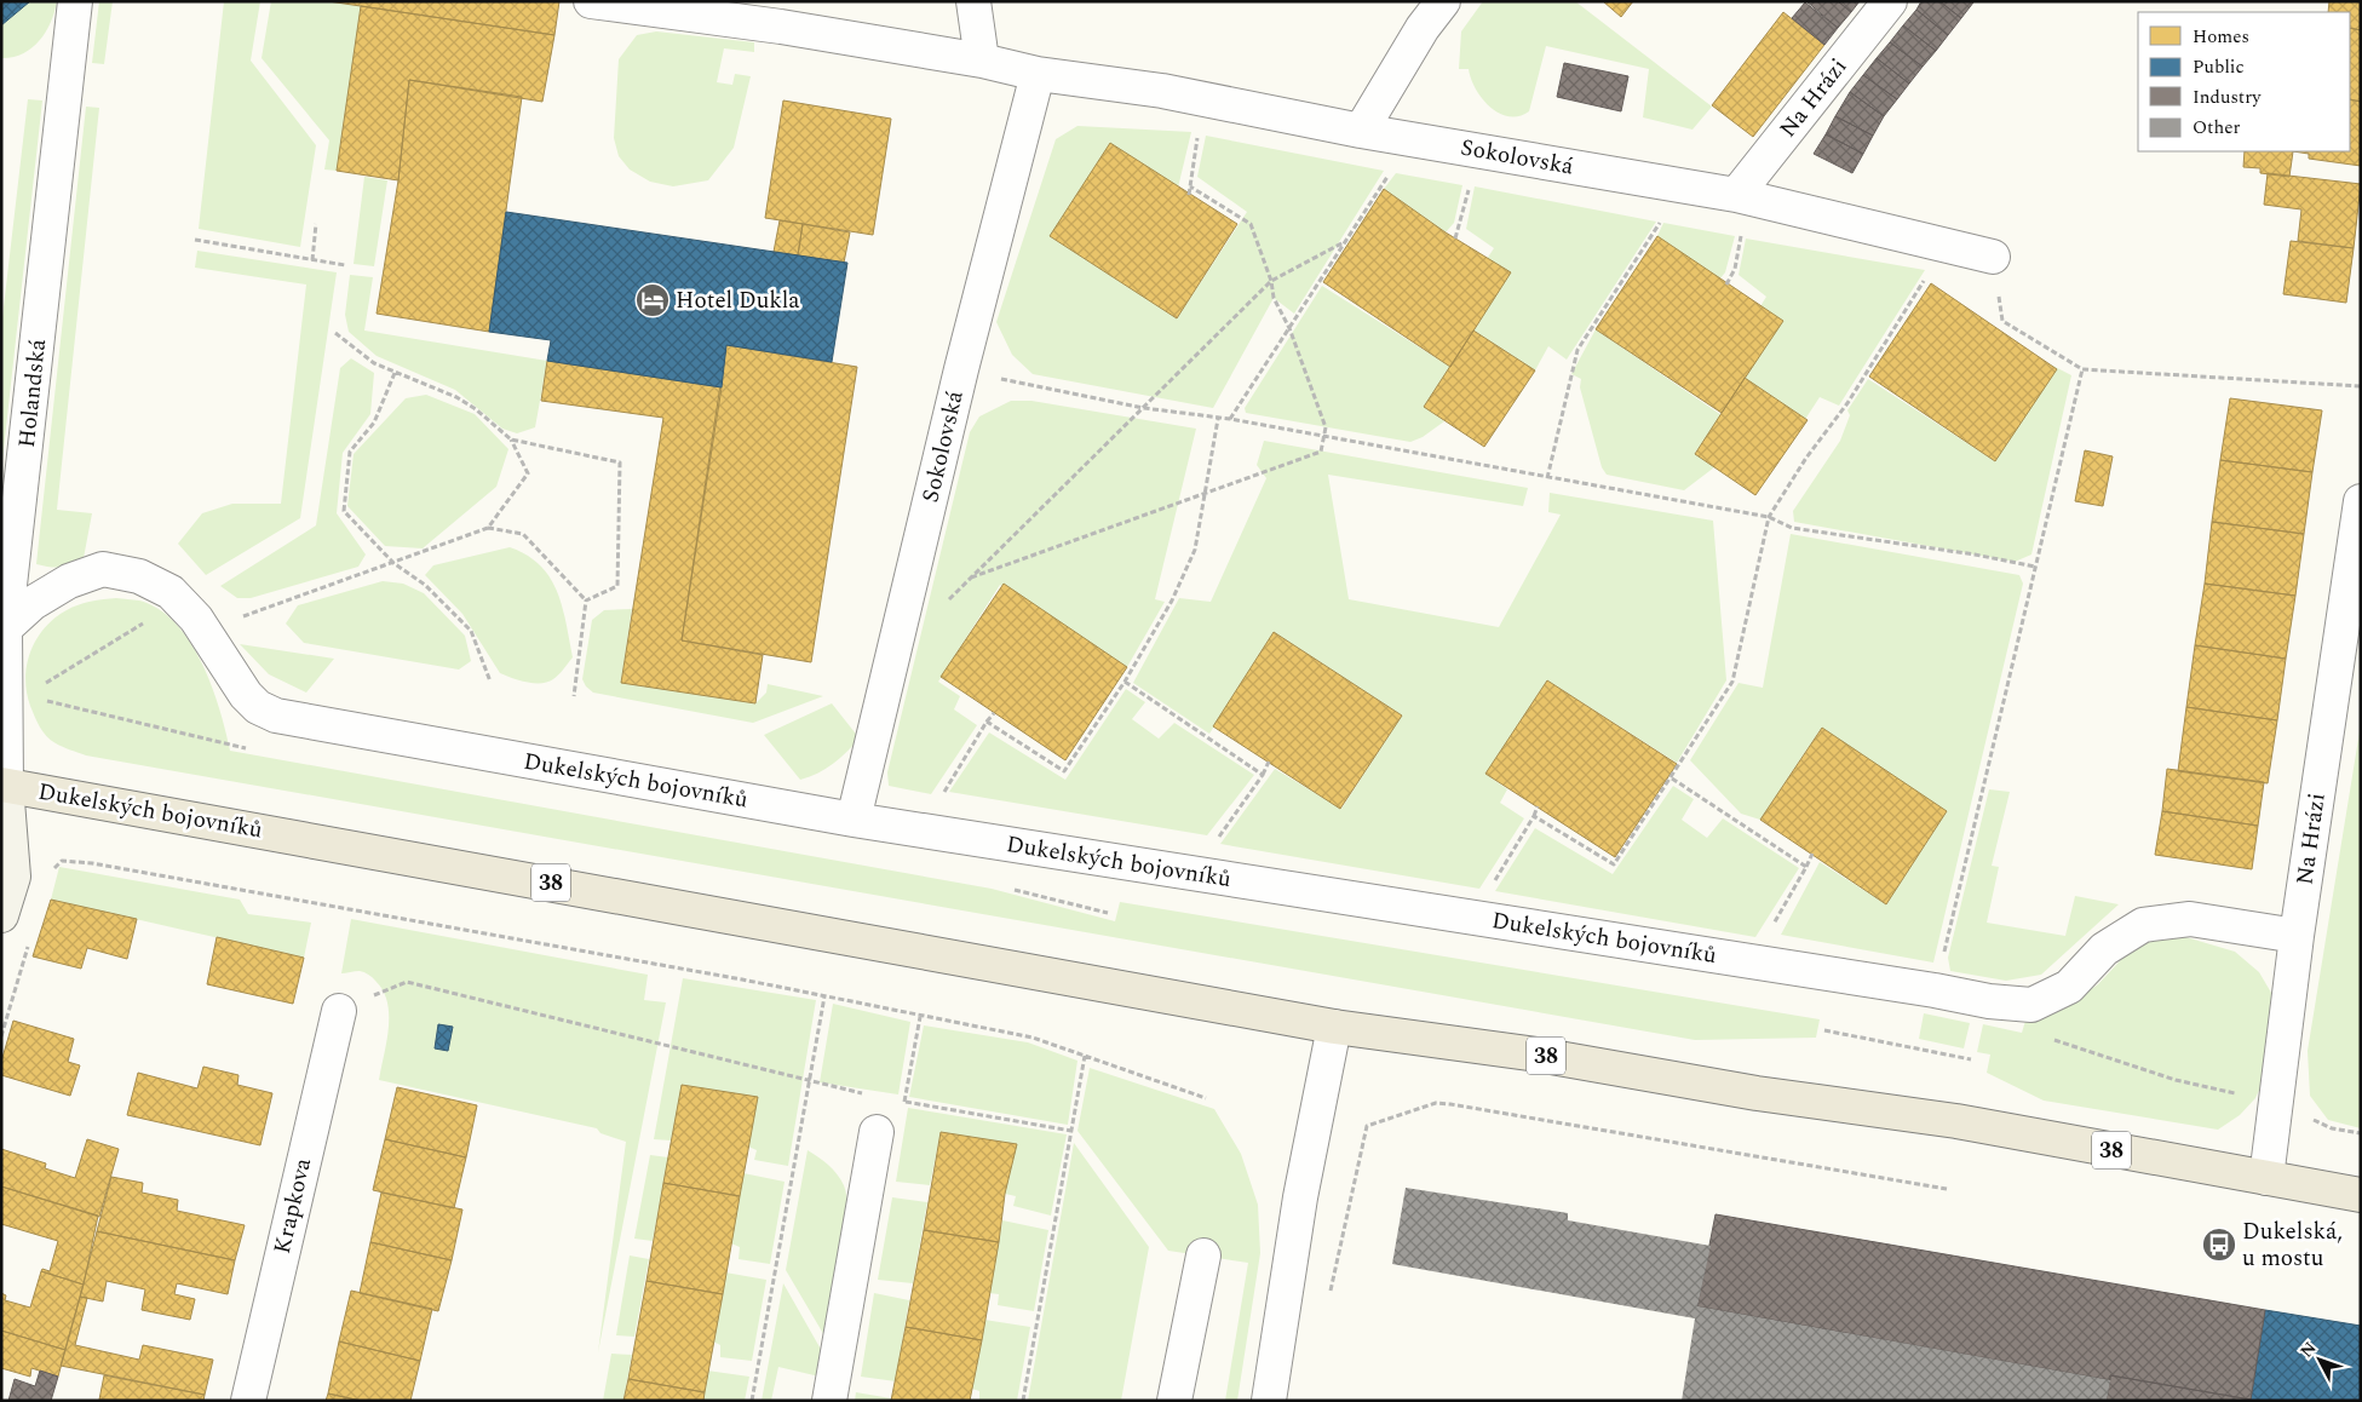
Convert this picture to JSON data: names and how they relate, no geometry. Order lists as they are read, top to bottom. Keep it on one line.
{"streets":{"main road":["Dukelských bojovníků","38"],"street":["Na Hrázi","Sokolovská","Holandská","Krapkova"]},"crossings":[["Na Hrázi","Sokolovská"],["Na Hrázi","Dukelských bojovníků"],["Sokolovská","Dukelských bojovníků"],["Holandská","Dukelských bojovníků"]],"places":{"hotel":["Hotel Dukla"],"bus stop":["Dukelská, u mostu"]},"legend":["Homes","Public","Industry","Other"],"north":"top left"}
